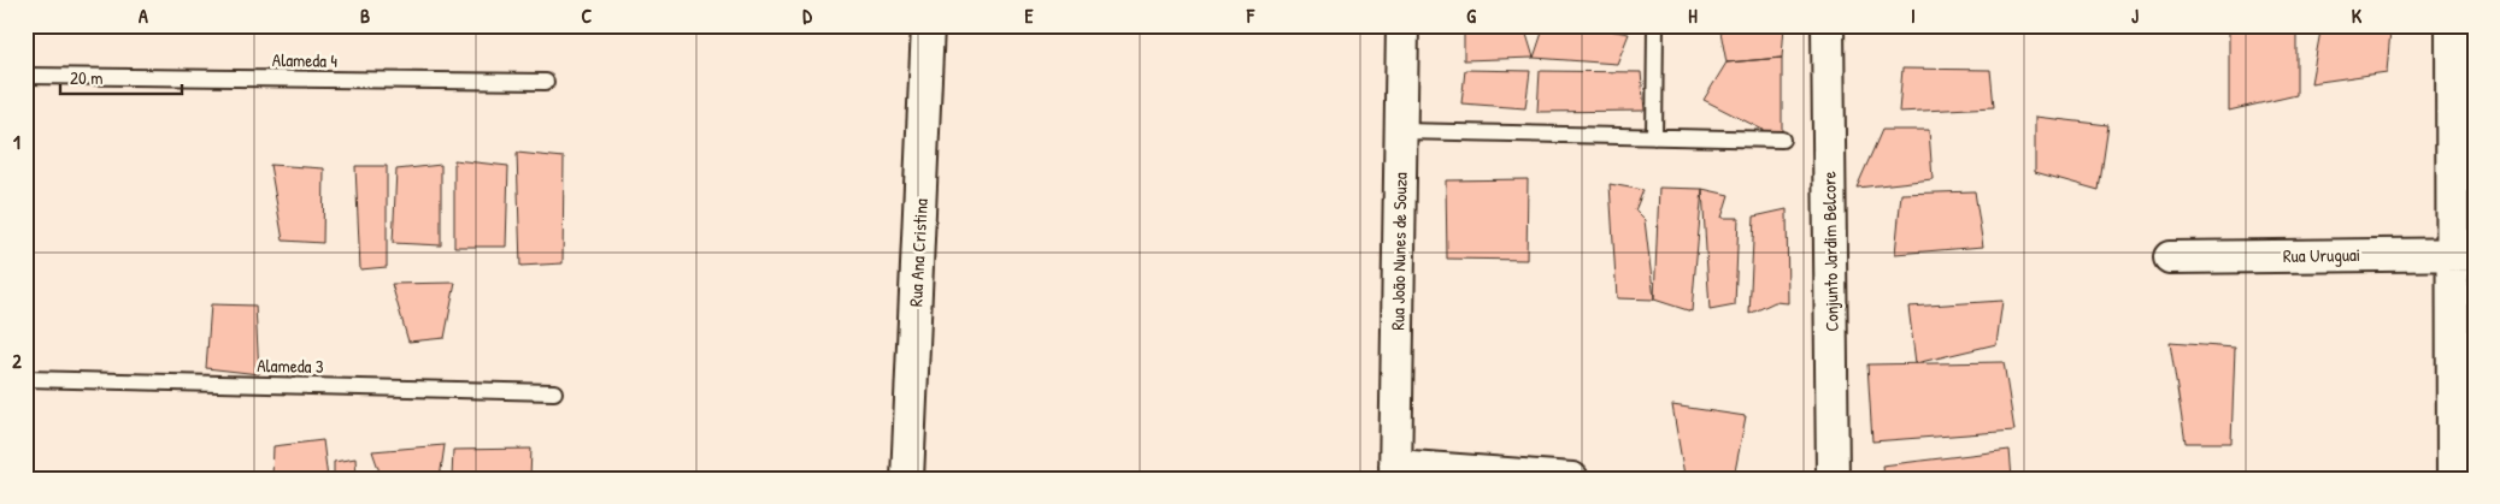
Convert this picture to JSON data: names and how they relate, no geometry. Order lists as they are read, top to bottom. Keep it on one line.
{"streets":{"street":["Rua João Nunes de Souza","Conjunto Jardim Belcore","Rua Ana Cristina","Rua Uruguai"],"lane":["Alameda 4","Alameda 3"]},"scale_bar":"20 m","grid":{"columns":["A","B","C","D","E","F","G","H","I","J","K"],"rows":["1","2"]}}
